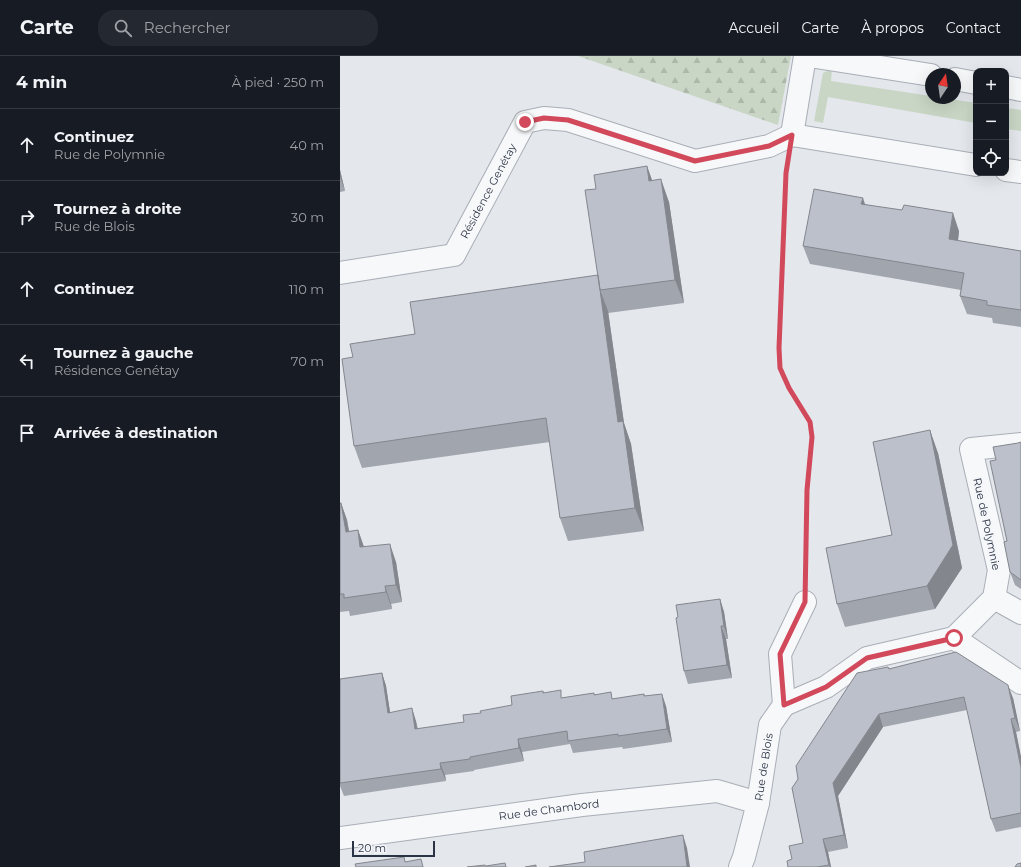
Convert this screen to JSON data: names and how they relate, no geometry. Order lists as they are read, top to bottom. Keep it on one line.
{"streets":{"street":["Résidence Genétay","Rue de Polymnie","Rue de Blois","Rue de Chambord"]},"crossings":[["Rue de Blois","Rue de Chambord"]],"scale_bar":"20 m","north":"top","page":{"header":"Carte","search":"Rechercher","nav":["Accueil","Carte","À propos","Contact"],"heading":["4 min","À pied · 250 m"],"map_buttons":["+","−"],"list":[["Continuez","Rue de Polymnie","40 m"],["Tournez à droite","Rue de Blois","30 m"],["Continuez","110 m"],["Tournez à gauche","Résidence Genétay","70 m"],"Arrivée à destination"],"scale":"20 m"}}
